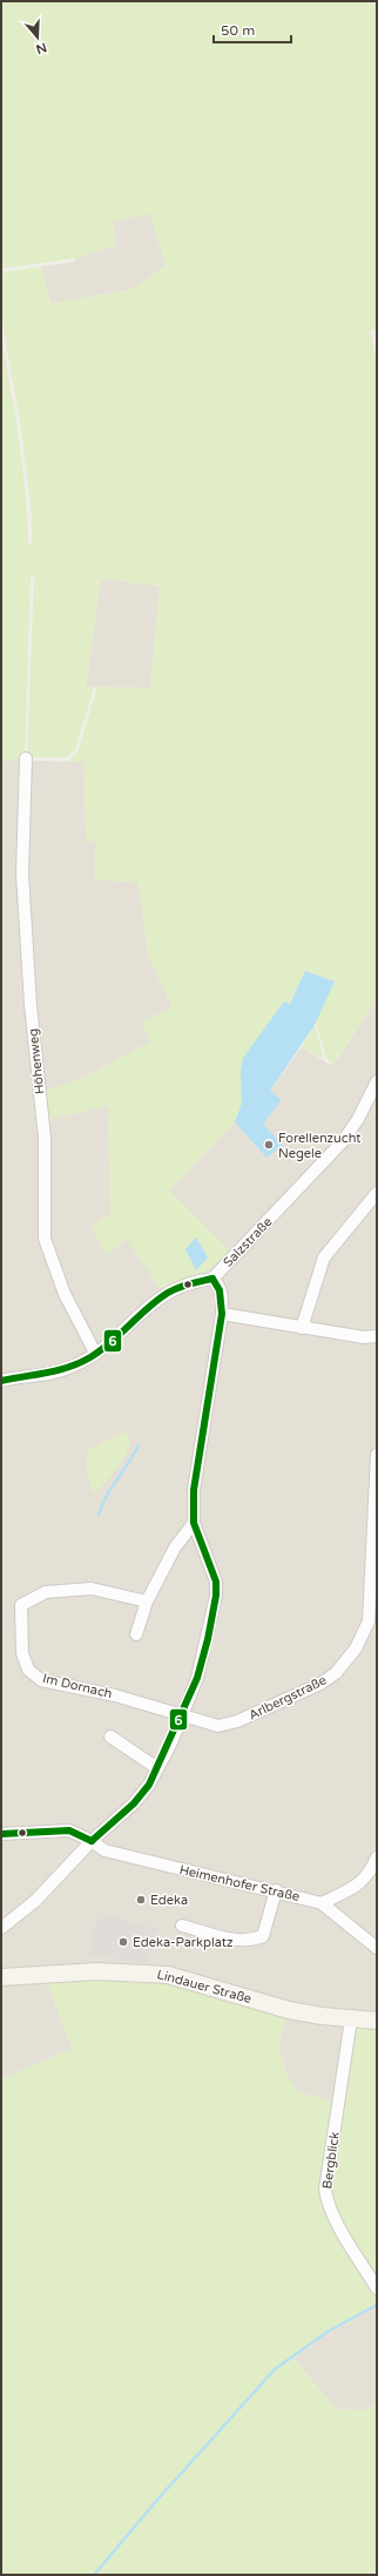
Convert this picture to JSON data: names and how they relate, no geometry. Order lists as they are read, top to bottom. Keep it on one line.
{"streets":{"main road":["Lindauer Straße"],"street":["Höhenweg","Salzstraße","Im Dornach","Arlbergstraße","Heimenhofer Straße","Bergblick"]},"crossings":[["Höhenweg","Salzstraße"],["Im Dornach","Arlbergstraße"],["Lindauer Straße","Bergblick"]],"places":["Forellenzucht Negele","Edeka","Edeka-Parkplatz"],"lines":["transit line 6"],"scale_bar":"50 m","north":"bottom"}
